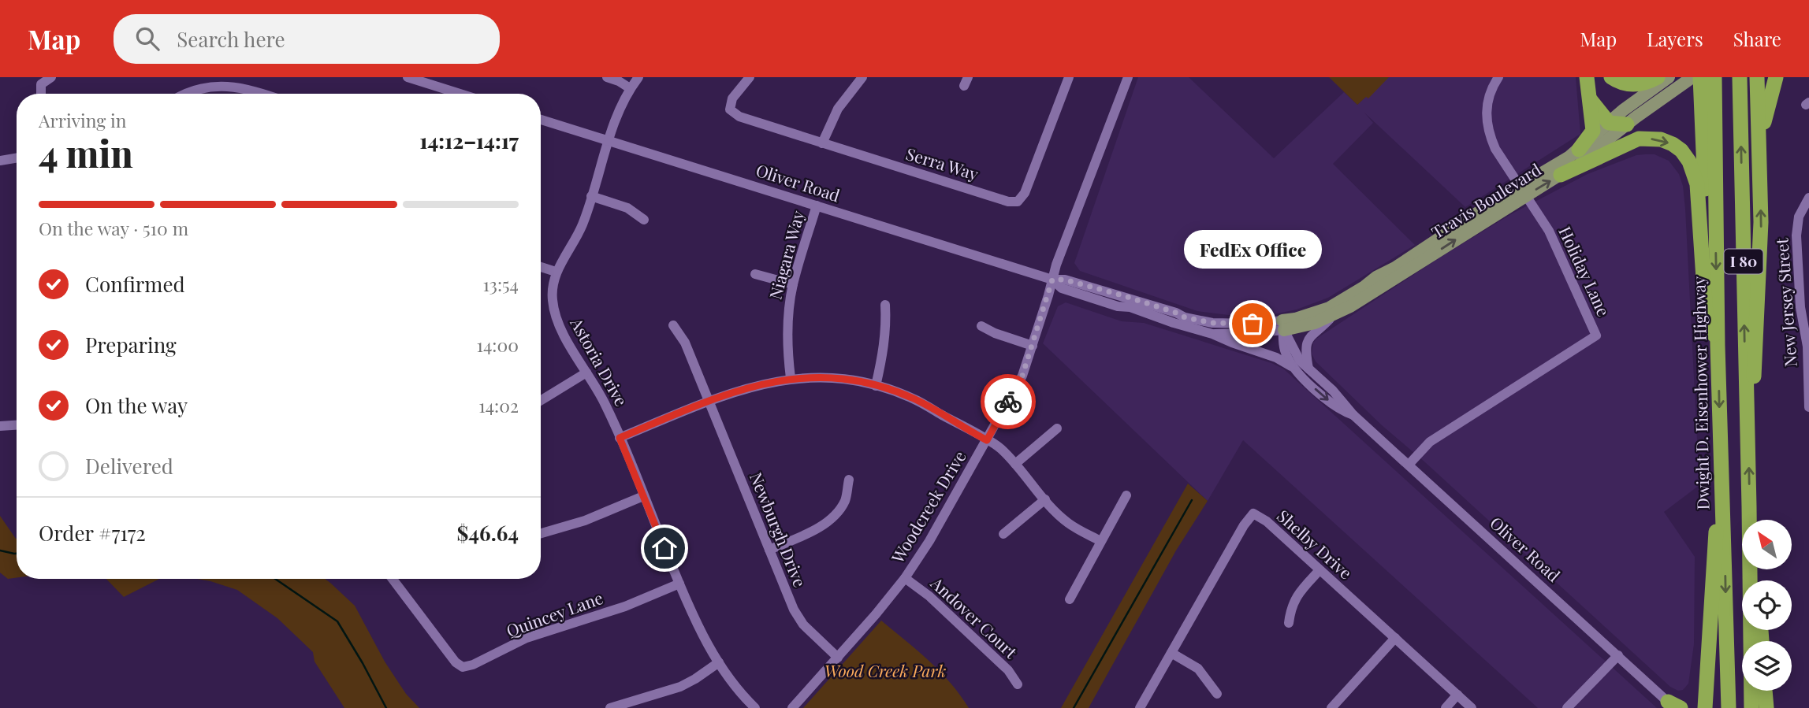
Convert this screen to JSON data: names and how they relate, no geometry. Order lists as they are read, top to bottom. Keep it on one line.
{"streets":{"highway":["I 80","Dwight D. Eisenhower Highway"],"main road":["Travis Boulevard"],"street":["Serra Way","Oliver Road","Niagara Way","Holiday Lane","New Jersey Street","Astoria Drive","Woodcreek Drive","Newburgh Drive","Shelby Drive","Quincey Lane","Andover Court"]},"crossings":[["Oliver Road","Travis Boulevard"],["Oliver Road","Niagara Way"],["Oliver Road","Holiday Lane"],["Oliver Road","Astoria Drive"],["Oliver Road","Woodcreek Drive"],["Travis Boulevard","Holiday Lane"],["Astoria Drive","Quincey Lane"],["Woodcreek Drive","Newburgh Drive"],["Woodcreek Drive","Andover Court"]],"parks":["Wood Creek Park"],"places":["FedEx Office"],"north":"top left","page":{"header":"Map","search":"Search here","nav":["Map","Layers","Share"],"heading":["4 min","Arriving in","14:12–14:17"],"panel":["Order #7172","$46.64"],"bar":"On the way · 510 m","bubble":"FedEx Office","list":[["Confirmed","13:54"],["Preparing","14:00"],["On the way","14:02"],"Delivered"]}}
